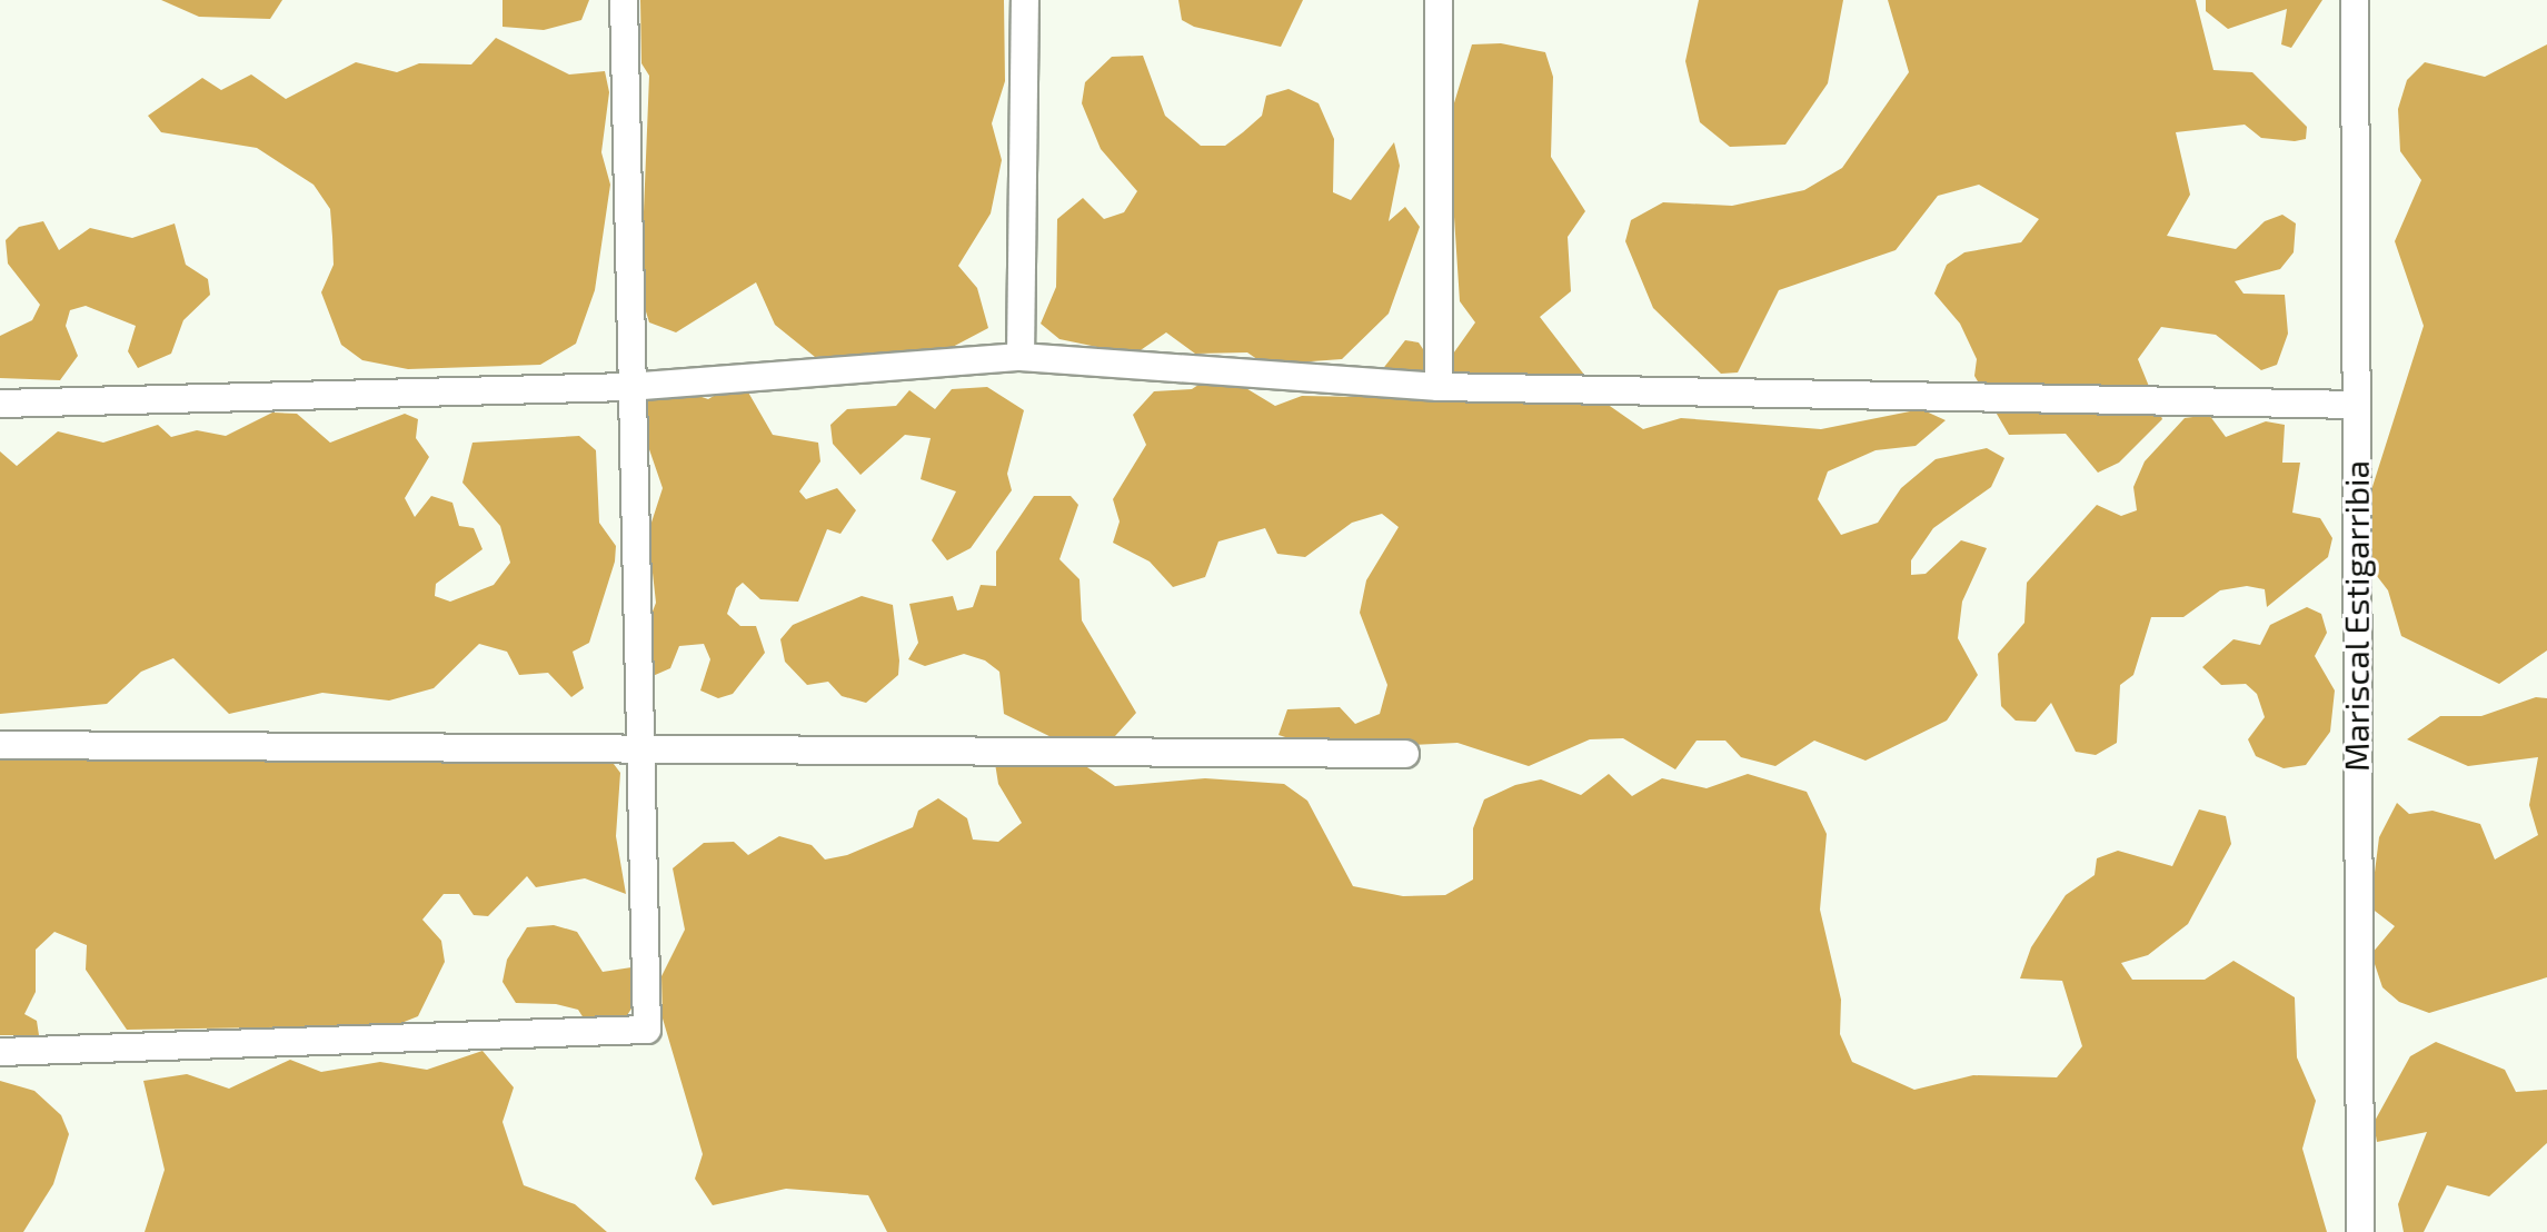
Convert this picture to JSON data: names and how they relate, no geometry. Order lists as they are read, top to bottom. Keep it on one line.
{"streets":{"street":["Mariscal Estigarribia"]}}
